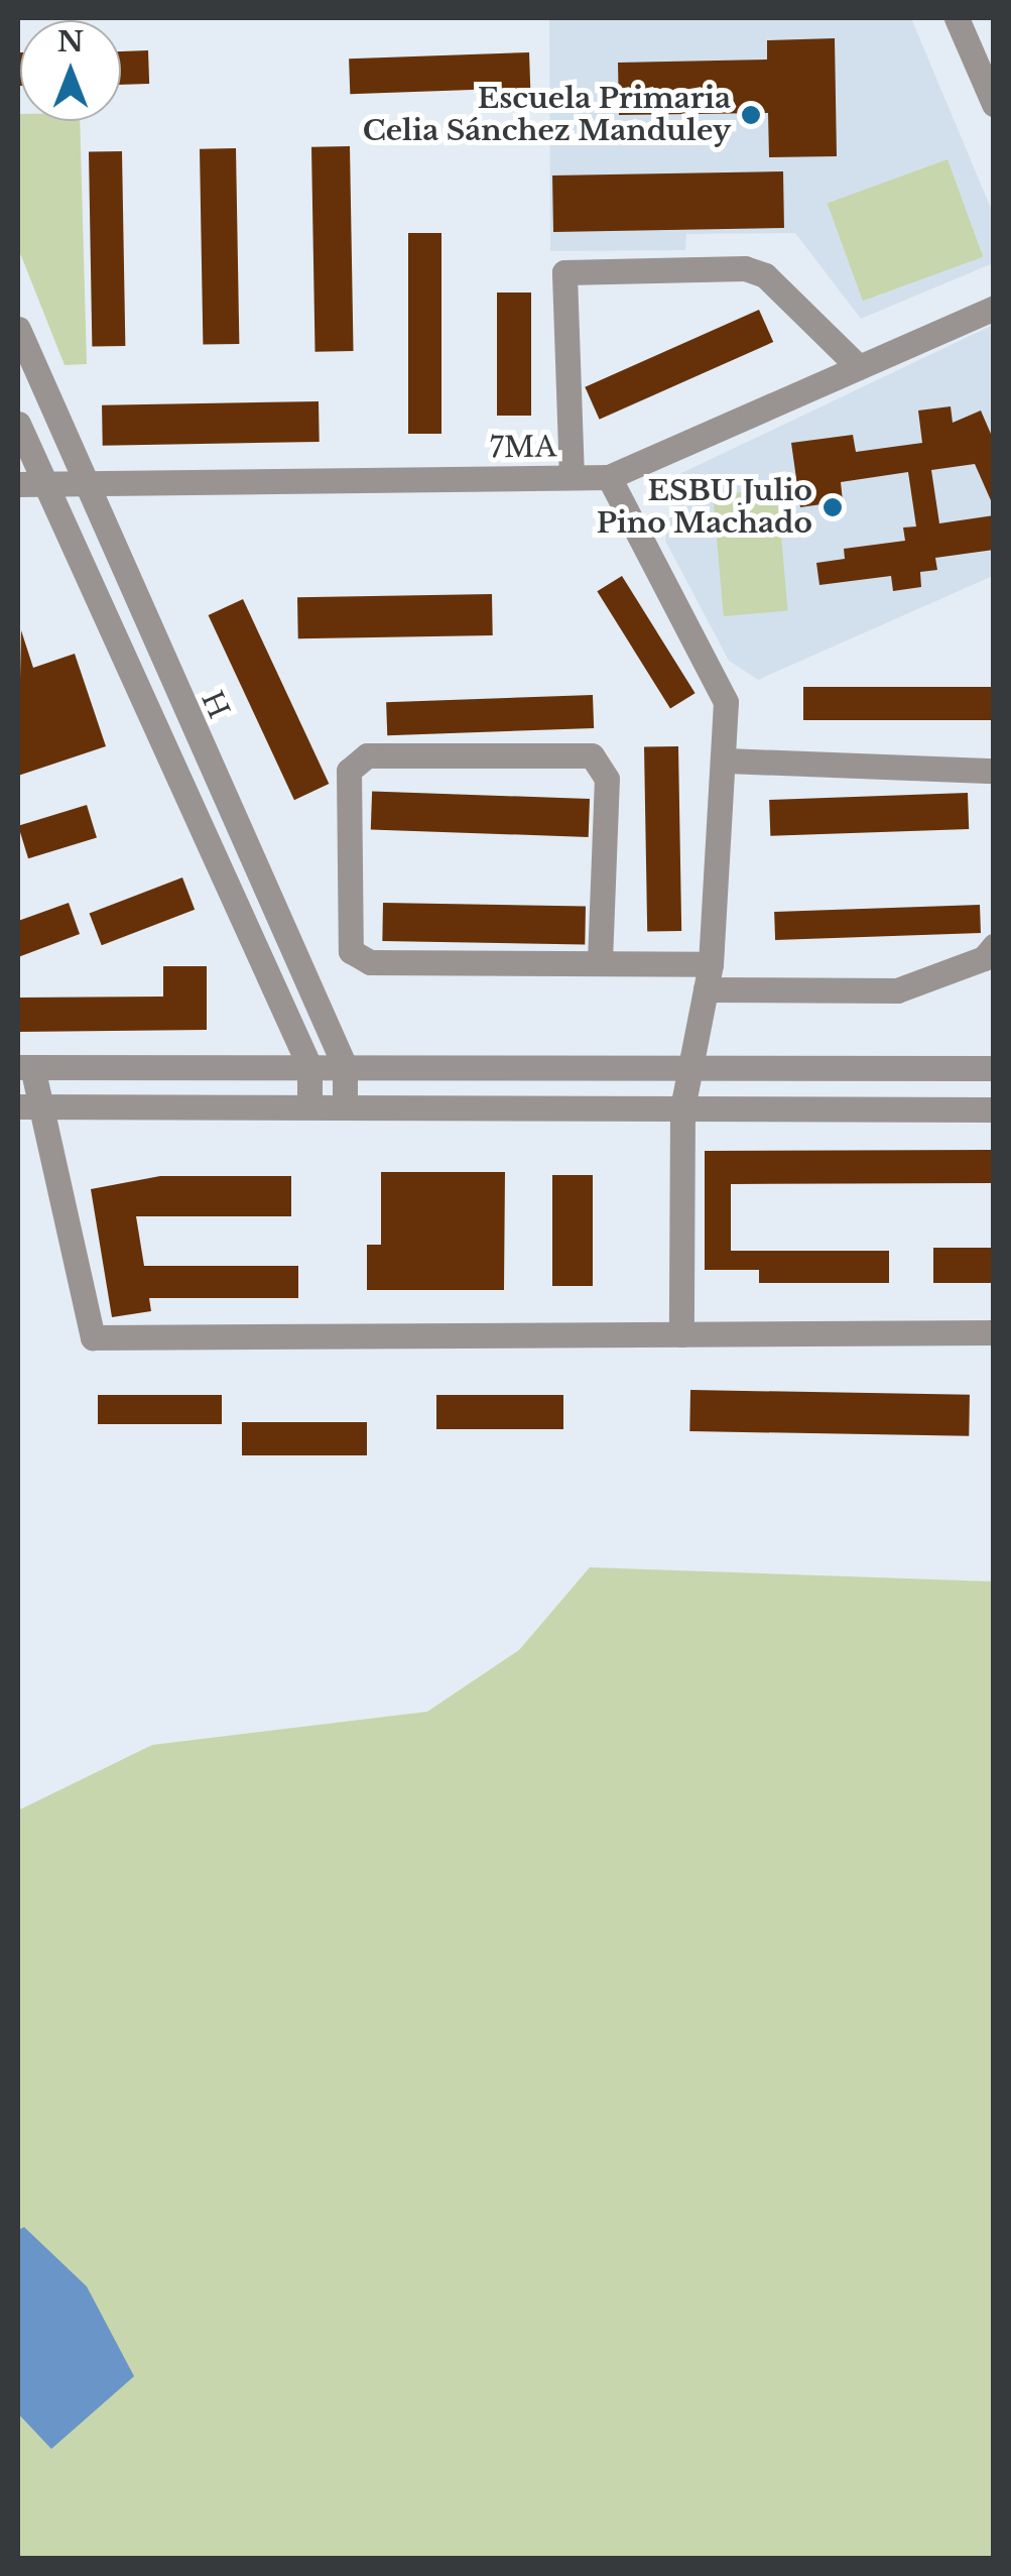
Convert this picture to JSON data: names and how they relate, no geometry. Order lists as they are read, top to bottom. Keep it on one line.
{"streets":{"street":["7MA","H"]},"crossings":[["7MA","H"]],"places":["Escuela Primaria Celia Sánchez Manduley","ESBU Julio Pino Machado"],"north":"top"}
